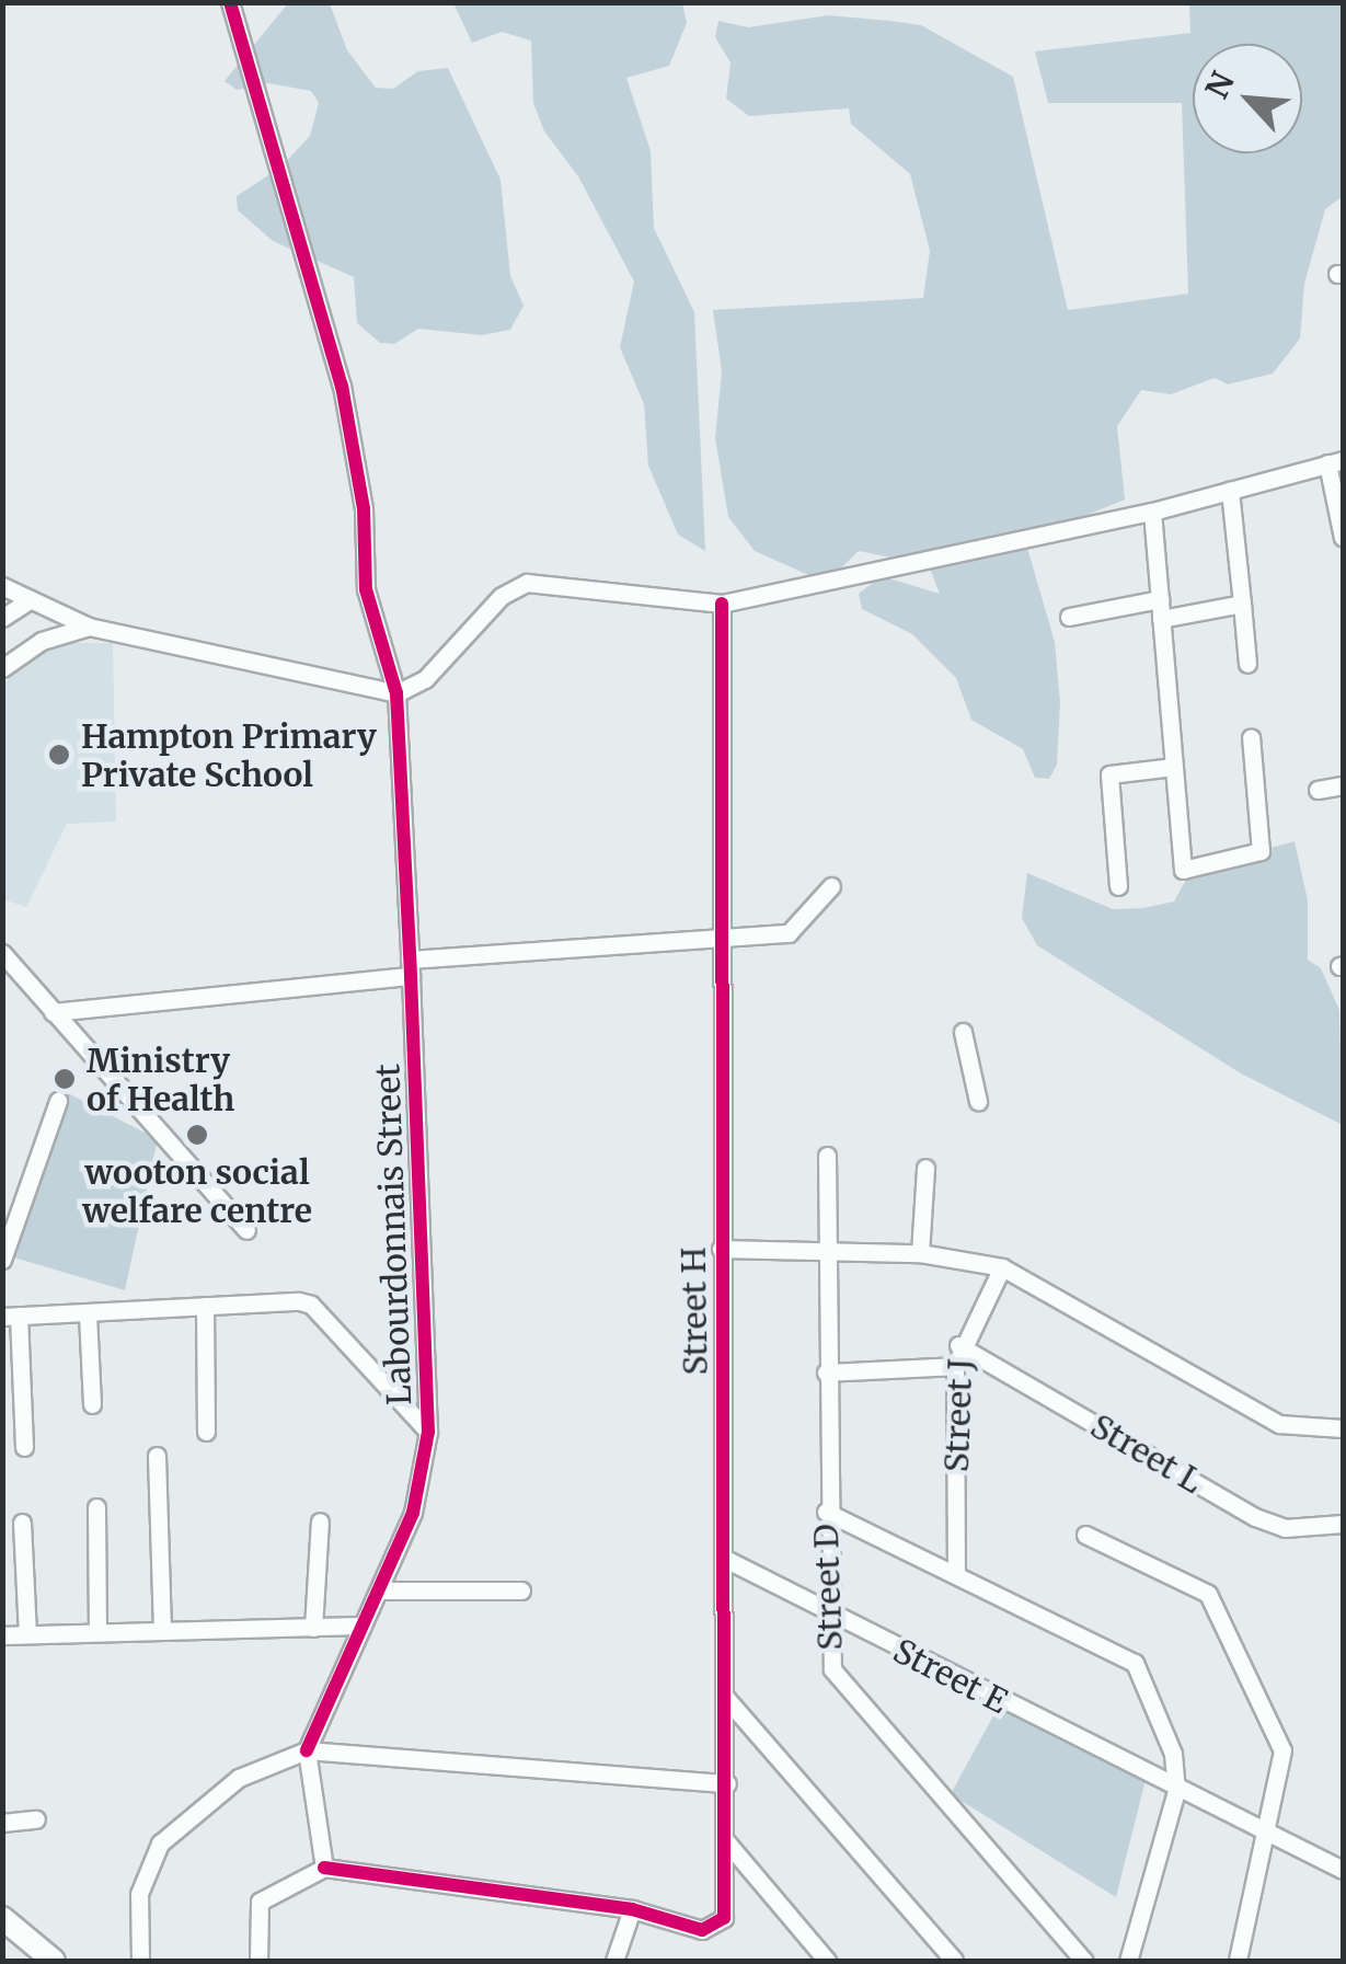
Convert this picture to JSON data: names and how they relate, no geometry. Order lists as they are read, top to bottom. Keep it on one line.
{"streets":{"street":["Labourdonnais Street","Street H","Street J","Street L","Street D","Street E"]},"crossings":[["Street H","Street E"],["Street J","Street L"],["Street D","Street E"]],"places":["Hampton Primary Private School","Ministry of Health","wooton social welfare centre"],"north":"top left"}
